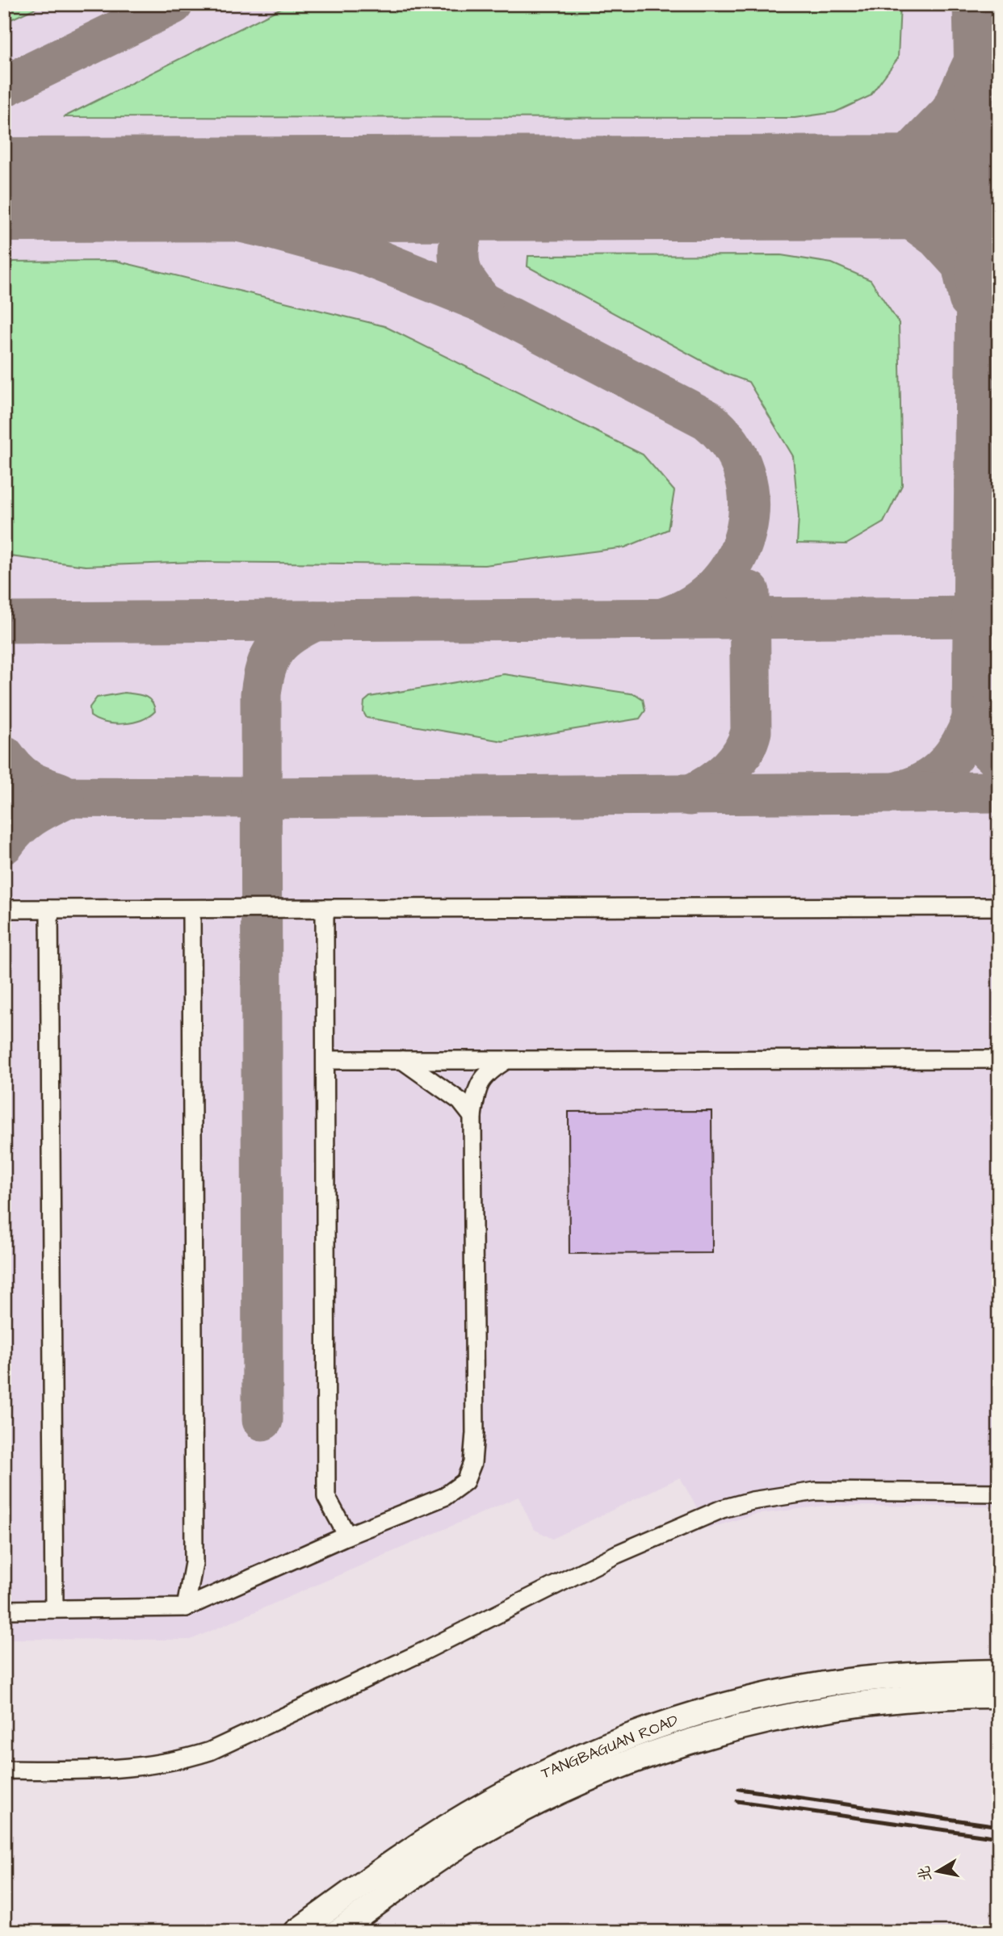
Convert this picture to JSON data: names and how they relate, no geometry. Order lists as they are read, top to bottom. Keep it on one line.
{"streets":{"highway":["TANGBAGUAN ROAD"]},"north":"left"}
